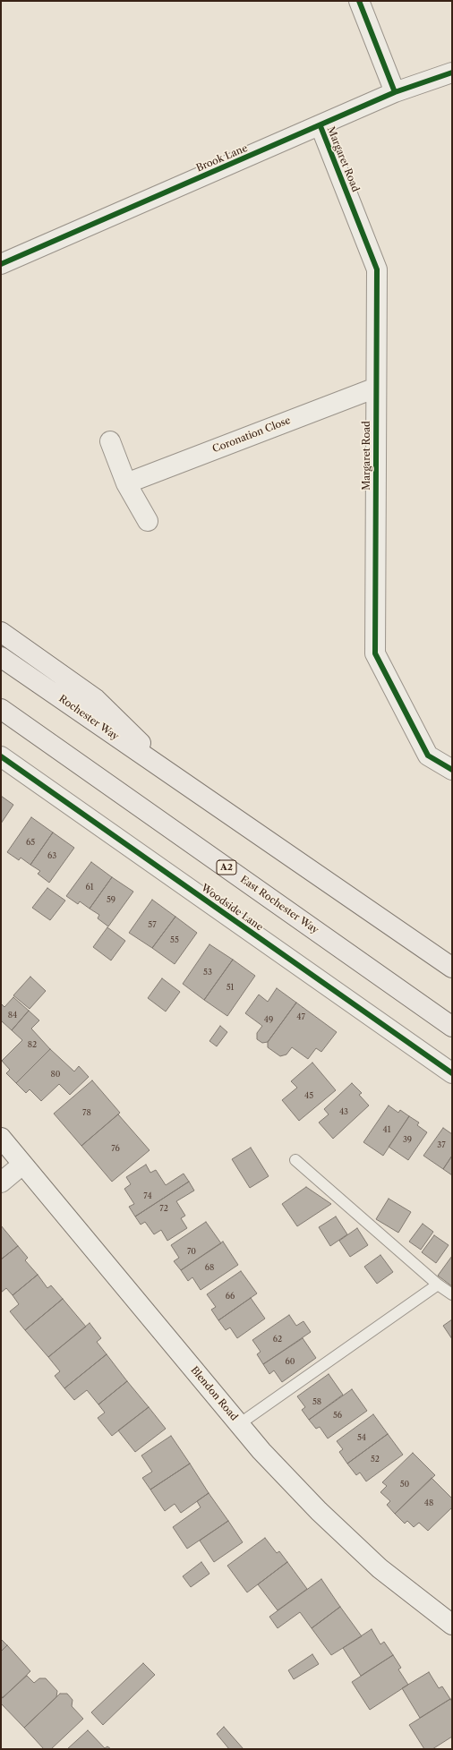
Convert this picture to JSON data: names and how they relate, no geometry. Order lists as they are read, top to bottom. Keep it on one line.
{"streets":{"highway":["Rochester Way","A2","East Rochester Way"],"street":["Brook Lane","Margaret Road","Coronation Close","Woodside Lane","Blendon Road"]},"crossings":[["Brook Lane","Margaret Road"],["Margaret Road","Coronation Close"]],"house_numbers":["65","63","61","59","57","55","53","51","84","47","49","82","80","45","43","78","41","39","37","76","74","72","70","68","66","62","60","58","56","54","52","50","48"]}
